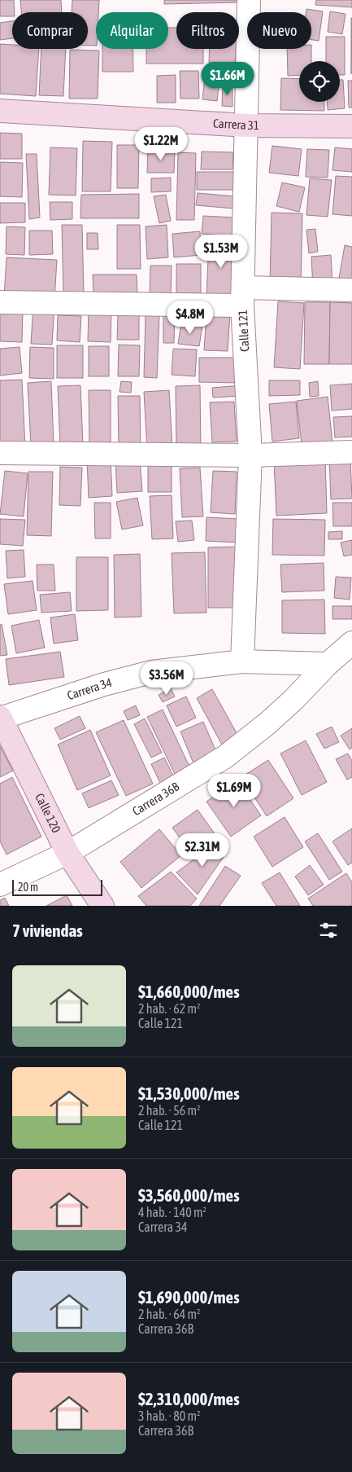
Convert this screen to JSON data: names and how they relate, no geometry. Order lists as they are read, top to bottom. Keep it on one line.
{"streets":{"street":["Carrera 31","Calle 121","Carrera 34","Carrera 36B","Calle 120"]},"crossings":[["Carrera 31","Calle 121"],["Calle 121","Carrera 34"],["Carrera 34","Carrera 36B"],["Carrera 34","Calle 120"],["Carrera 36B","Calle 120"]],"scale_bar":"20 m","page":{"chip":["Comprar","Alquilar","Filtros","Nuevo"],"price":["$1.66M","$1.22M","$1.53M","$4.8M","$3.56M","$1.69M","$2.31M"],"scale":"20 m","heading":"7 viviendas","list":[{"name":"$1,660,000/mes","note":"2 hab. · 62 m² · Calle 121"},{"name":"$1,530,000/mes","note":"2 hab. · 56 m² · Calle 121"},{"name":"$3,560,000/mes","note":"4 hab. · 140 m² · Carrera 34"},{"name":"$1,690,000/mes","note":"2 hab. · 64 m² · Carrera 36B"},{"name":"$2,310,000/mes","note":"3 hab. · 80 m² · Carrera 36B"}]}}
